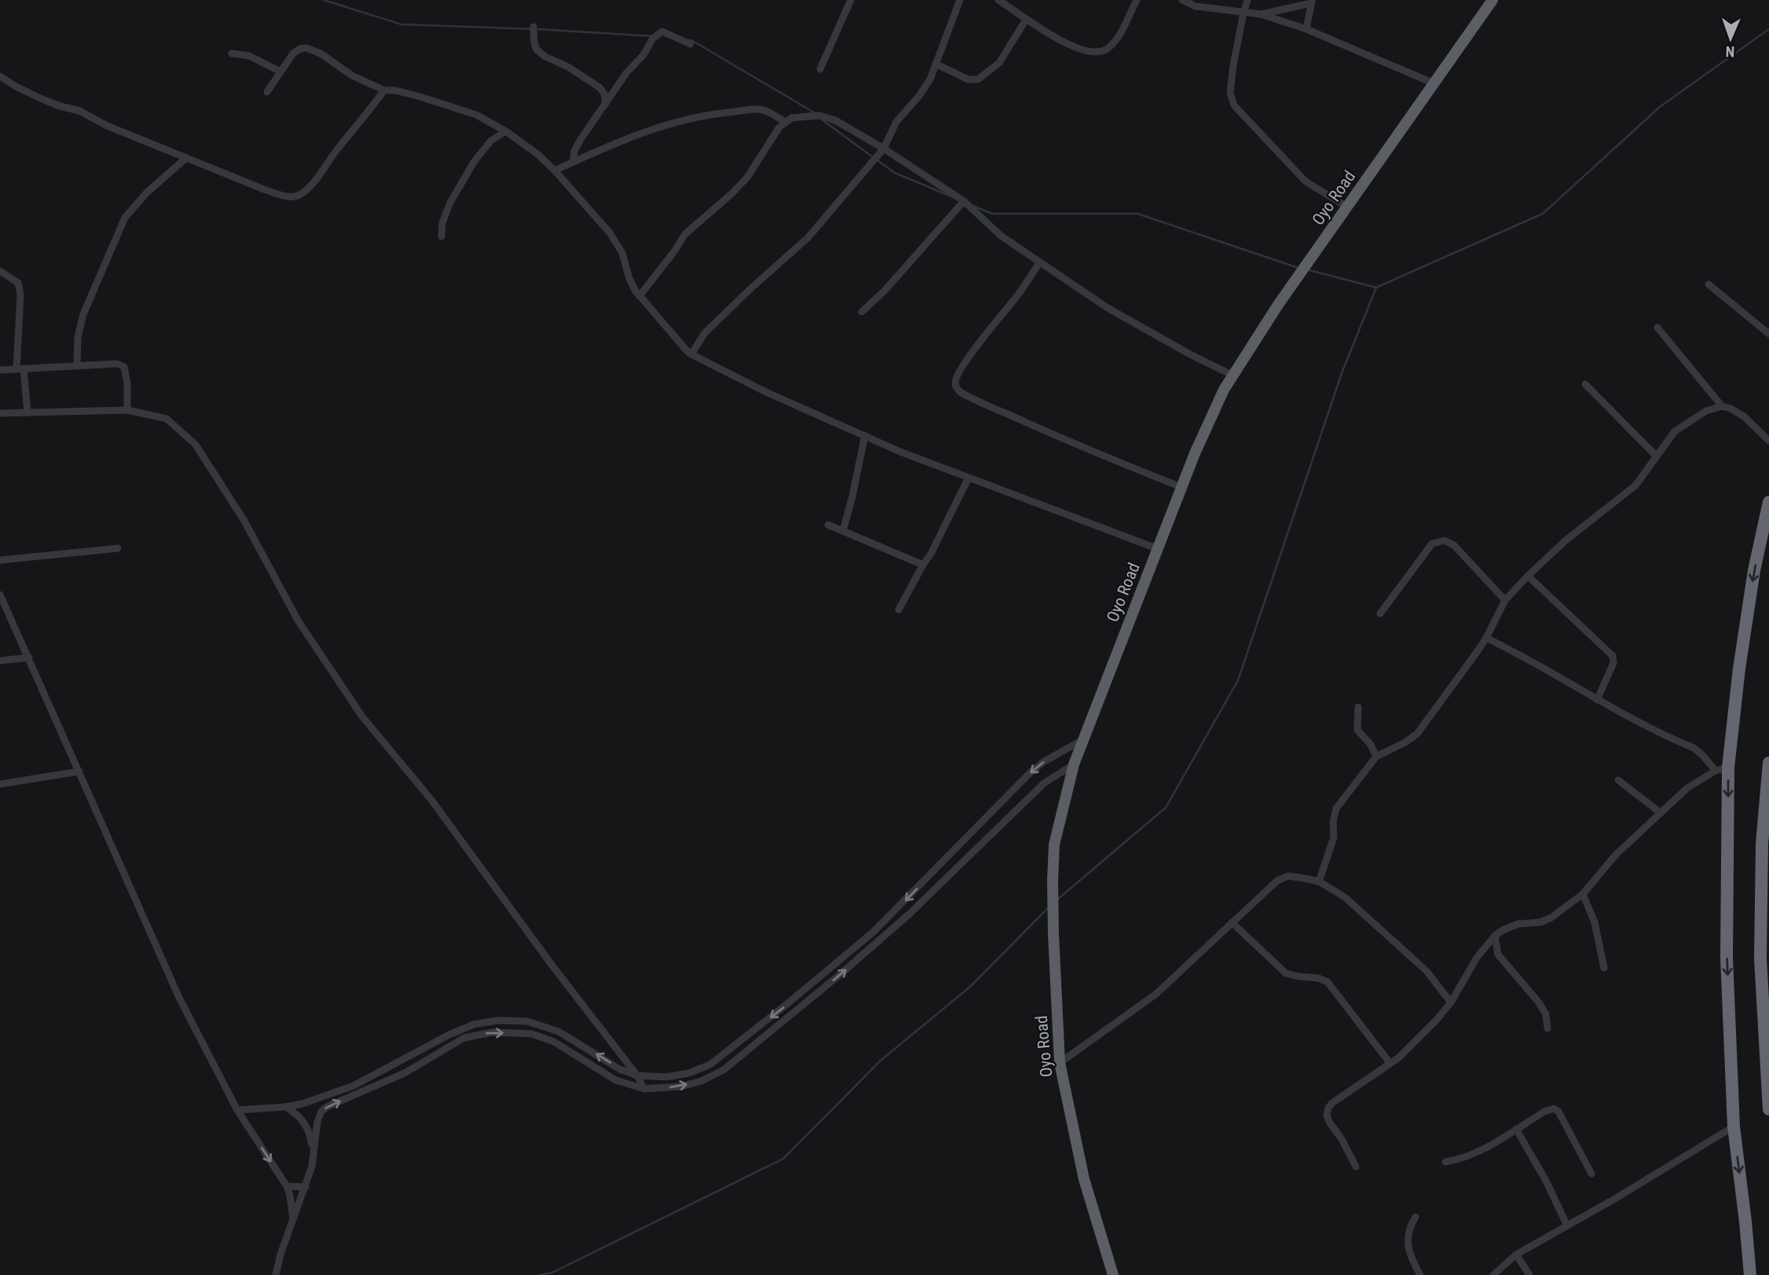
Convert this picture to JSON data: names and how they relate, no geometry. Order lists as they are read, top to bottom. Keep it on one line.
{"streets":{"highway":["Oyo Road"]},"north":"bottom"}
